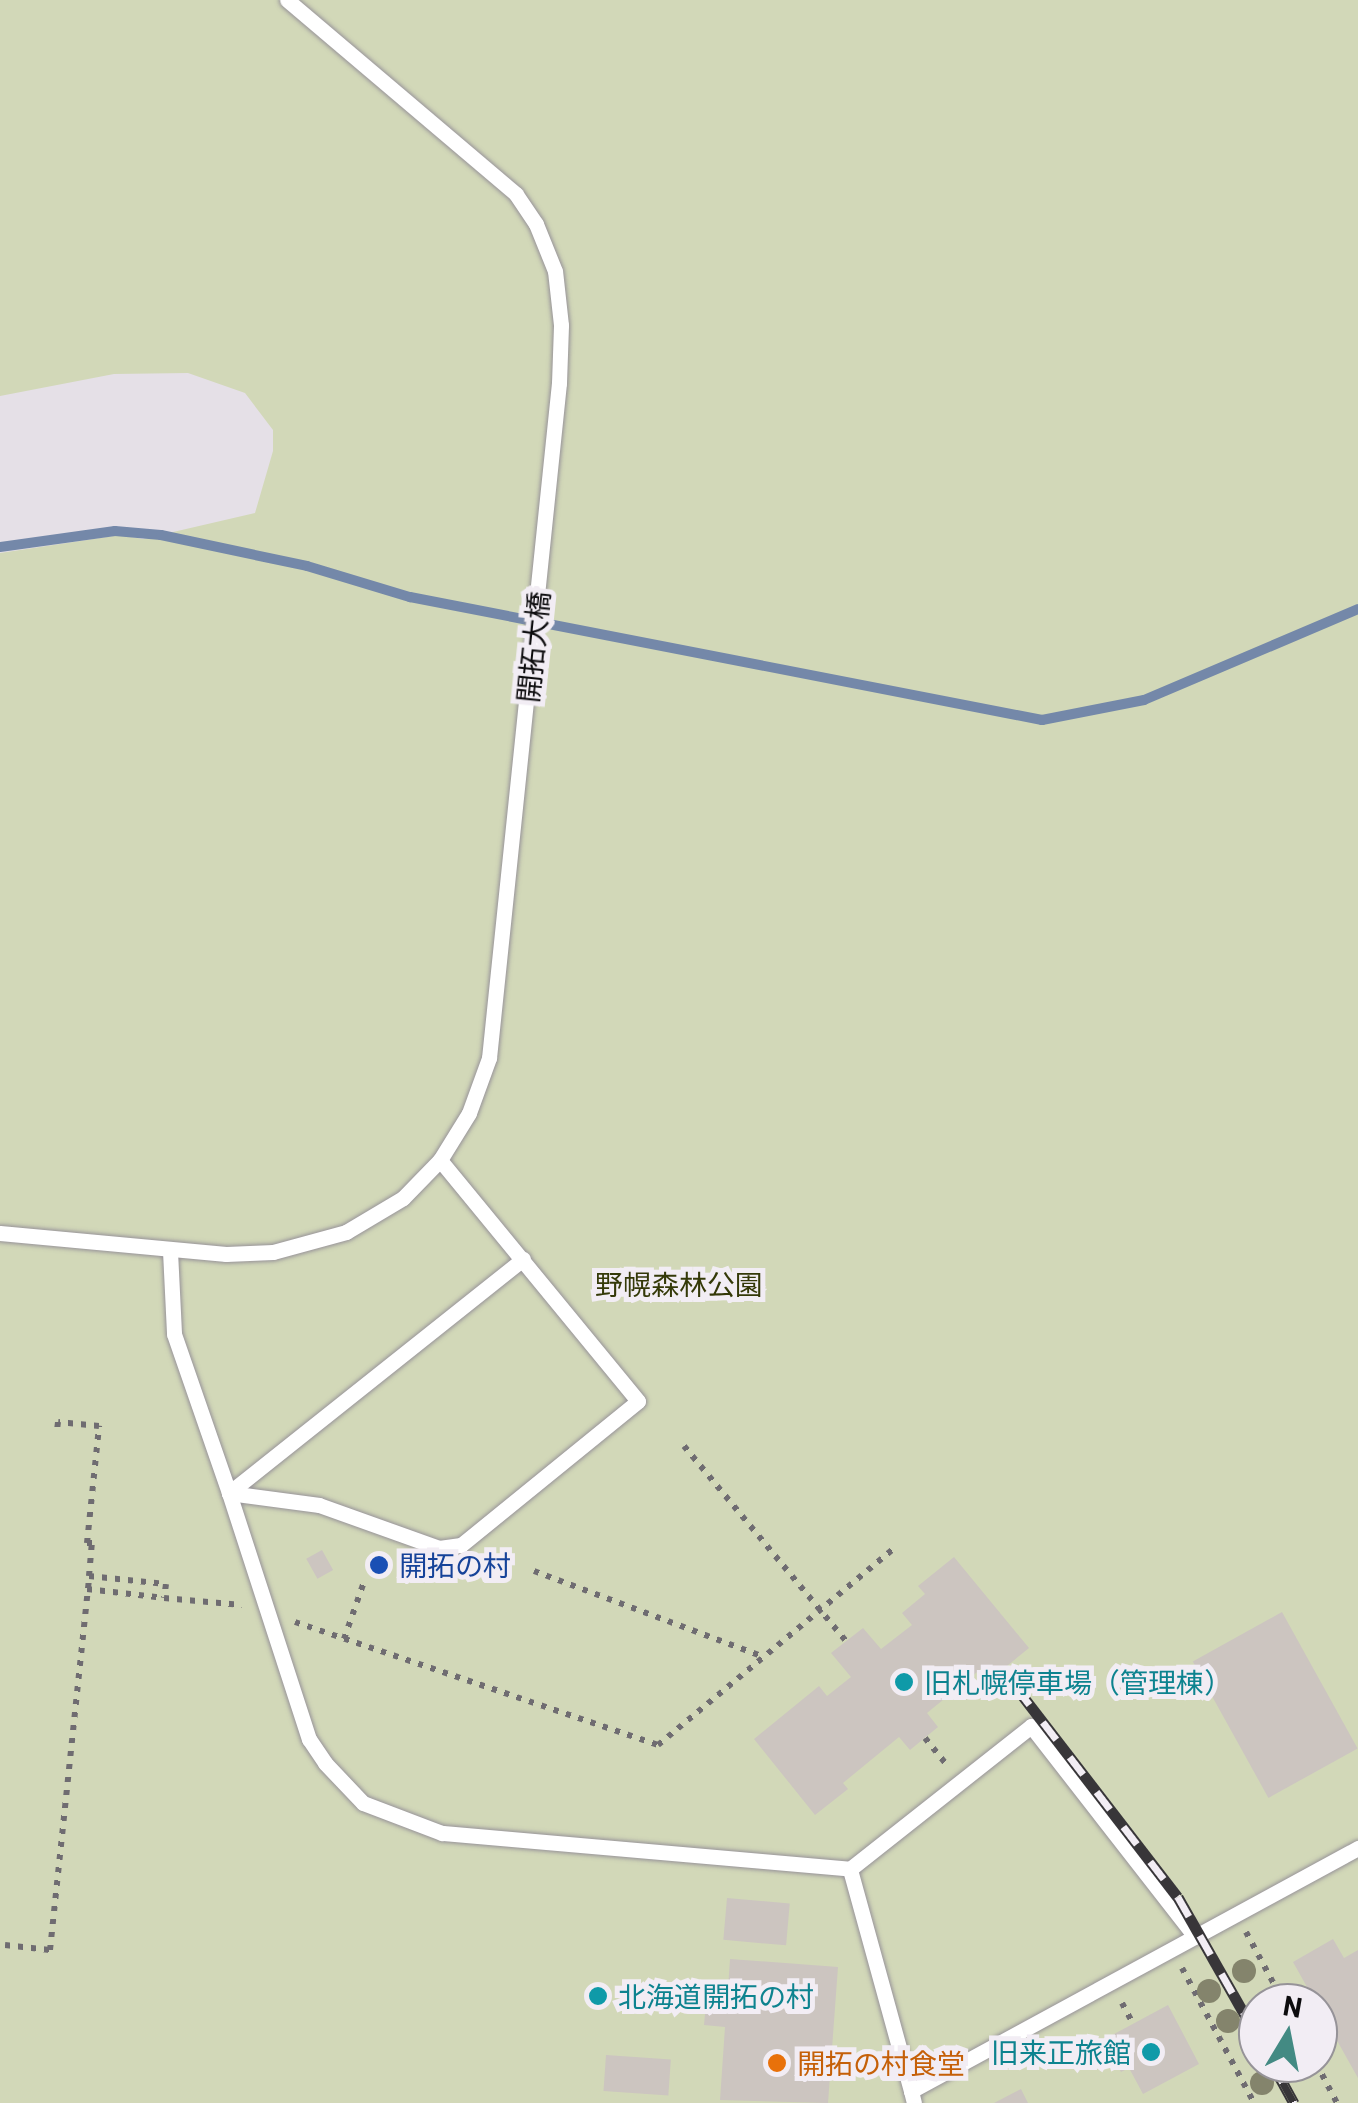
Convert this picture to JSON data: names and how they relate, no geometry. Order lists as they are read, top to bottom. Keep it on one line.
{"streets":{"lane":["開拓大橋"]},"parks":["野幌森林公園"],"places":["開拓の村","旧札幌停車場（管理棟）","北海道開拓の村","旧来正旅館","開拓の村食堂"],"north":"top"}
